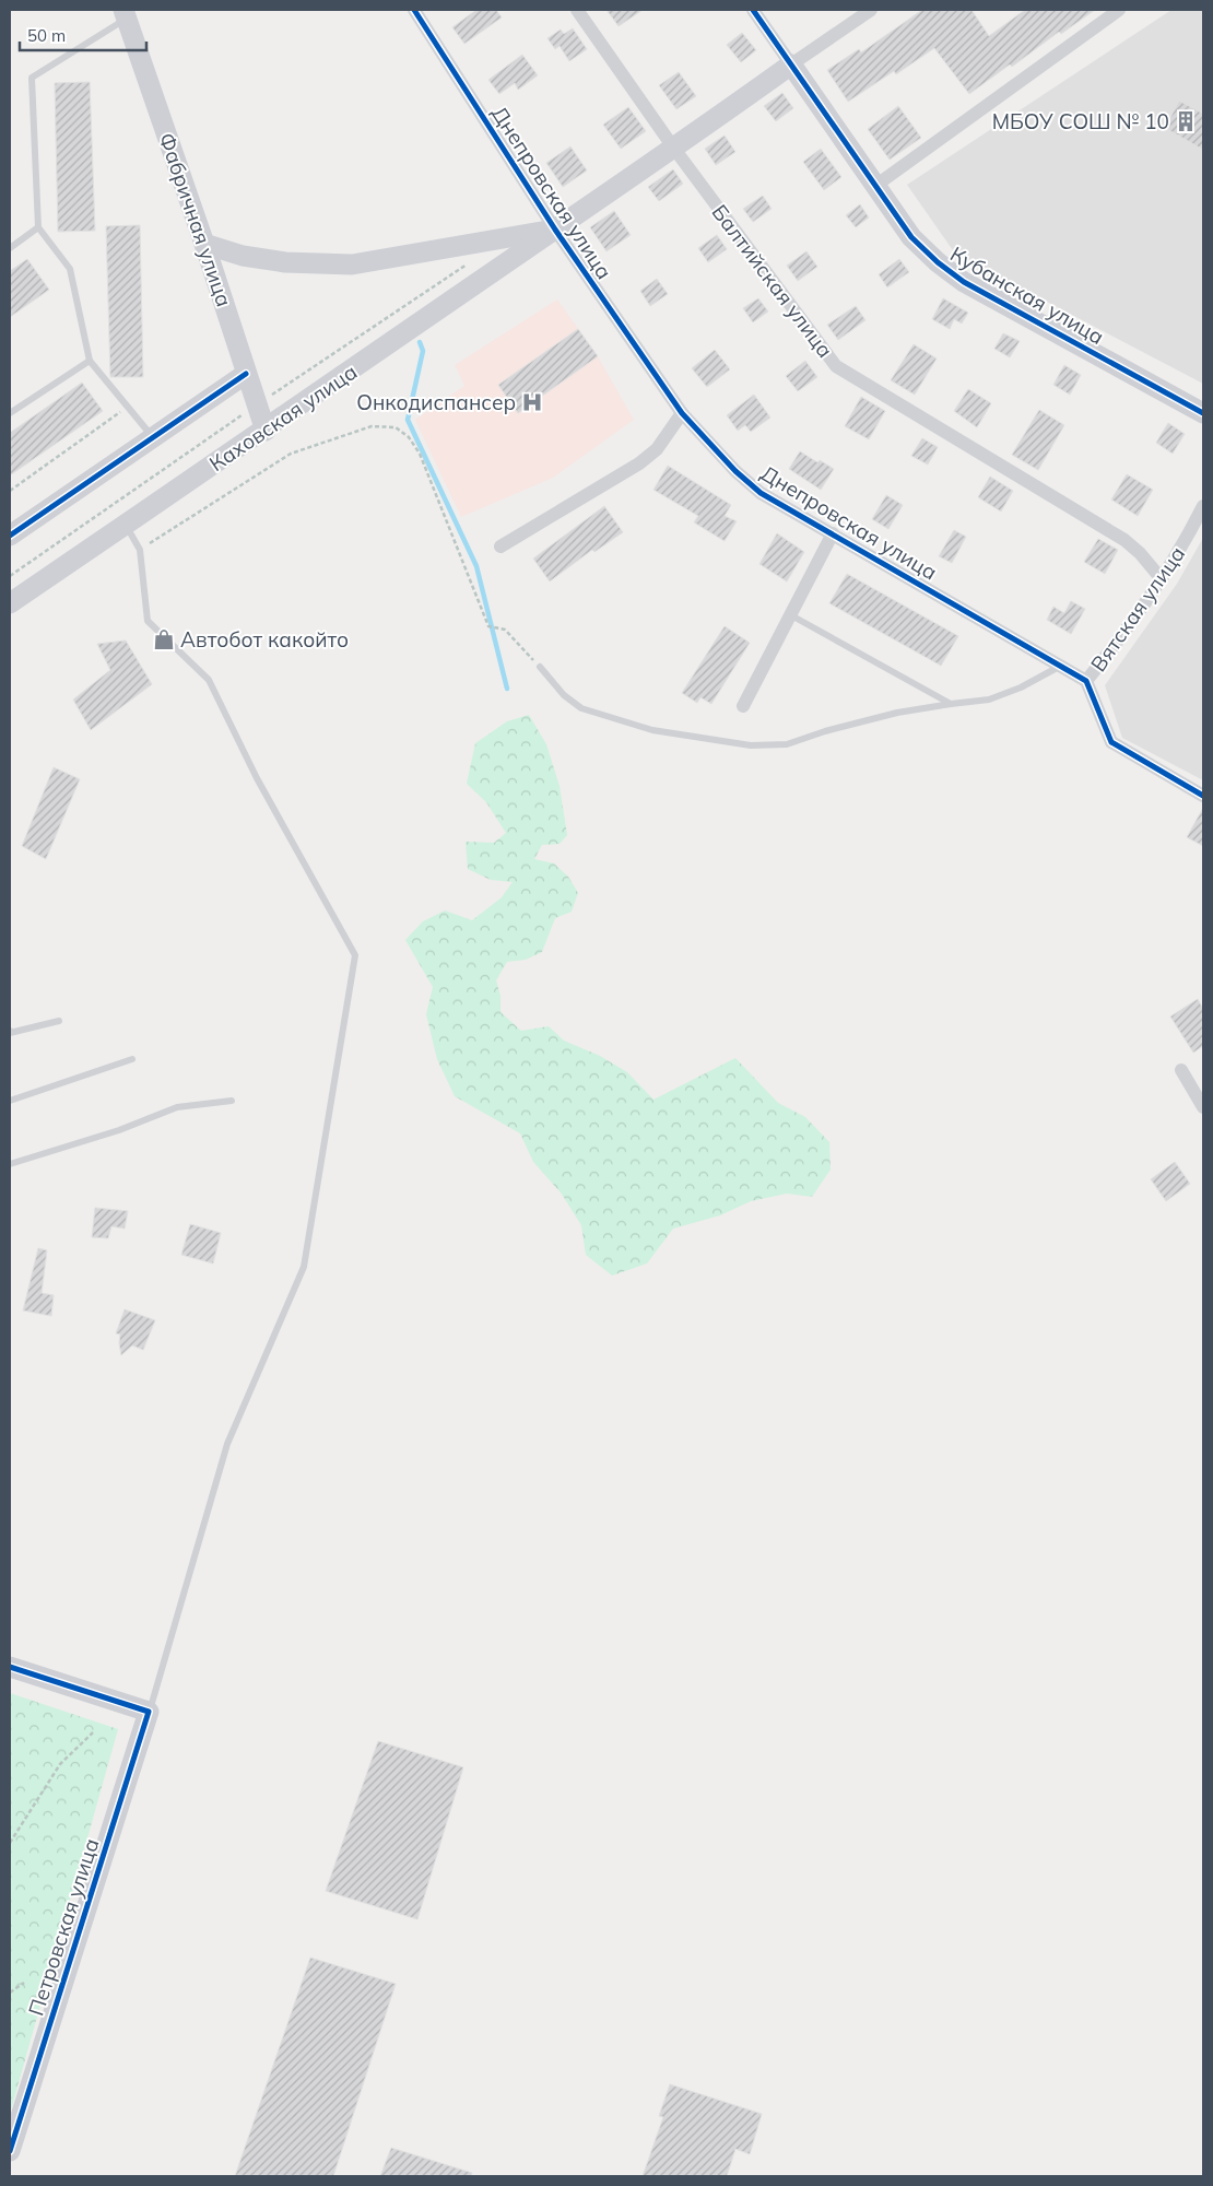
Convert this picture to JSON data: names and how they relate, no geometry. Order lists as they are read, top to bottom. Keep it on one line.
{"streets":{"street":["Днепровская улица","Фабричная улица","Балтийская улица","Кубанская улица","Каховская улица","Вятская улица","Петровская улица"]},"crossings":[["Днепровская улица","Каховская улица"],["Днепровская улица","Вятская улица"],["Фабричная улица","Каховская улица"],["Балтийская улица","Вятская улица"]],"places":{"building":["МБОУ СОШ № 10"],"hospital":["Онкодиспансер"],"shop":["Автобот какойто"]},"scale_bar":"50 m"}
